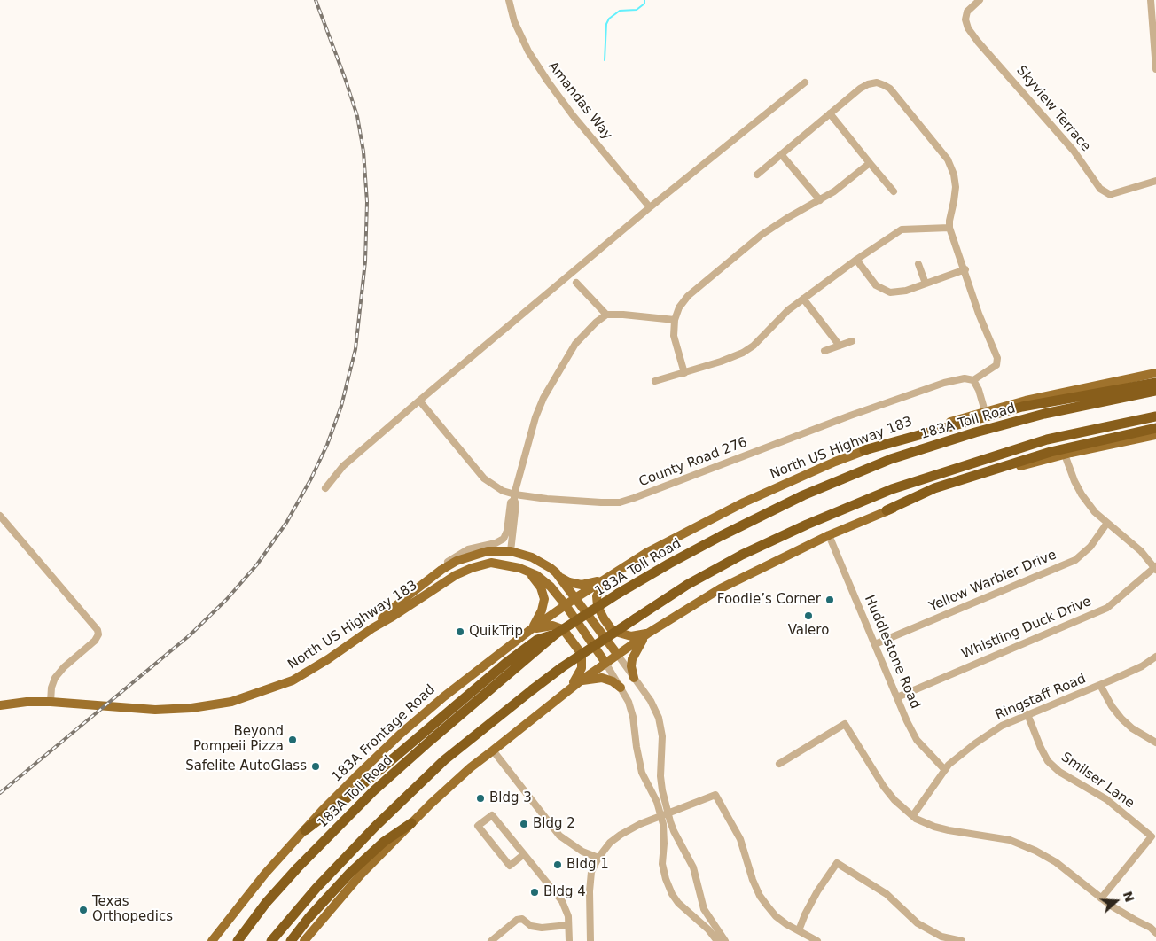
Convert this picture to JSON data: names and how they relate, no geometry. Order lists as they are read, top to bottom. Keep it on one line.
{"streets":{"highway":["183A Toll Road"],"main road":["North US Highway 183","183A Frontage Road"],"street":["Amandas Way","Skyview Terrace","County Road 276","Yellow Warbler Drive","Whistling Duck Drive","Huddlestone Road","Ringstaff Road","Smilser Lane"]},"crossings":[["North US Highway 183","183A Frontage Road"],["Yellow Warbler Drive","Huddlestone Road"],["Whistling Duck Drive","Huddlestone Road"],["Huddlestone Road","Ringstaff Road"],["Ringstaff Road","Smilser Lane"]],"places":["Foodie’s Corner","Valero","QuikTrip","Beyond Pompeii Pizza","Safelite AutoGlass","Bldg 3","Bldg 2","Bldg 1","Bldg 4","Texas Orthopedics"],"north":"right"}
